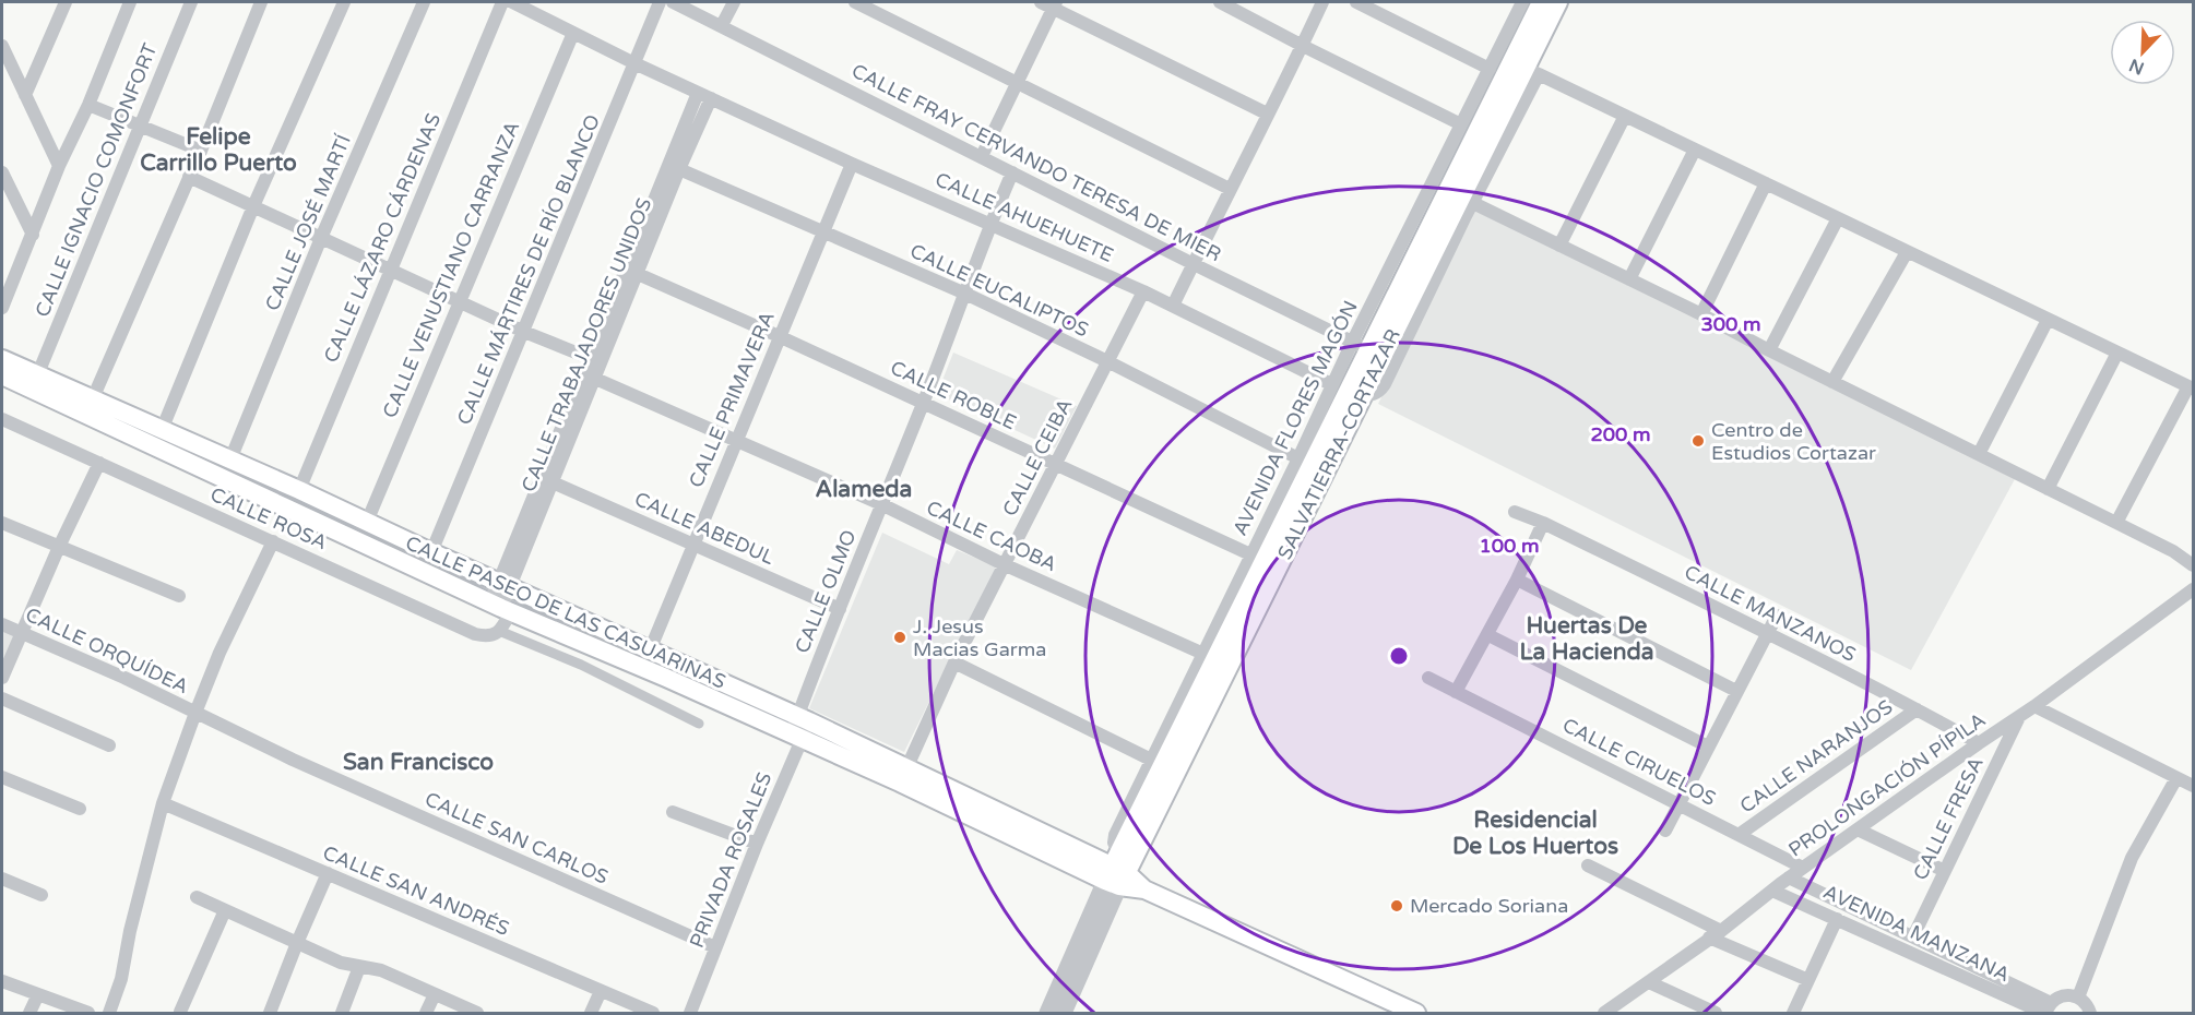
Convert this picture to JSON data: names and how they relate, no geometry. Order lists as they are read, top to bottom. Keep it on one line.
{"streets":{"main road":["SALVATIERRA-CORTAZAR","CALLE PASEO DE LAS CASUARINAS"],"street":["CALLE FRAY CERVANDO TERESA DE MIER","CALLE IGNACIO COMONFORT","CALLE AHUEHUETE","CALLE JOSÉ MARTÍ","CALLE LÁZARO CÁRDENAS","CALLE VENUSTIANO CARRANZA","CALLE MÁRTIRES DE RÍO BLANCO","CALLE EUCALIPTOS","CALLE TRABAJADORES UNIDOS","CALLE ROBLE","CALLE PRIMAVERA","AVENIDA FLORES MAGÓN","CALLE CEIBA","CALLE ROSA","CALLE ABEDUL","CALLE CAOBA","CALLE OLMO","CALLE MANZANOS","CALLE ORQUÍDEA","CALLE NARANJOS","CALLE CIRUELOS","PROLONGACIÓN PÍPILA","CALLE FRESA","CALLE SAN CARLOS","PRIVADA ROSALES","CALLE SAN ANDRÉS","AVENIDA MANZANA"]},"crossings":[["CALLE FRAY CERVANDO TERESA DE MIER","AVENIDA FLORES MAGÓN"],["CALLE FRAY CERVANDO TERESA DE MIER","SALVATIERRA-CORTAZAR"],["CALLE FRAY CERVANDO TERESA DE MIER","CALLE OLMO"],["CALLE IGNACIO COMONFORT","CALLE PASEO DE LAS CASUARINAS"],["CALLE AHUEHUETE","CALLE VENUSTIANO CARRANZA"],["CALLE AHUEHUETE","CALLE MÁRTIRES DE RÍO BLANCO"],["CALLE AHUEHUETE","CALLE TRABAJADORES UNIDOS"],["CALLE AHUEHUETE","CALLE PRIMAVERA"],["CALLE AHUEHUETE","AVENIDA FLORES MAGÓN"],["CALLE AHUEHUETE","SALVATIERRA-CORTAZAR"],["CALLE AHUEHUETE","CALLE CEIBA"],["CALLE AHUEHUETE","CALLE OLMO"],["CALLE JOSÉ MARTÍ","CALLE PASEO DE LAS CASUARINAS"],["CALLE LÁZARO CÁRDENAS","CALLE PASEO DE LAS CASUARINAS"],["CALLE VENUSTIANO CARRANZA","CALLE PASEO DE LAS CASUARINAS"],["CALLE MÁRTIRES DE RÍO BLANCO","CALLE PASEO DE LAS CASUARINAS"],["CALLE EUCALIPTOS","CALLE TRABAJADORES UNIDOS"],["CALLE EUCALIPTOS","CALLE PRIMAVERA"],["CALLE EUCALIPTOS","AVENIDA FLORES MAGÓN"],["CALLE EUCALIPTOS","CALLE CEIBA"],["CALLE EUCALIPTOS","CALLE OLMO"],["CALLE TRABAJADORES UNIDOS","CALLE ROBLE"],["CALLE TRABAJADORES UNIDOS","CALLE ROSA"],["CALLE TRABAJADORES UNIDOS","CALLE ABEDUL"],["CALLE TRABAJADORES UNIDOS","CALLE CAOBA"],["CALLE TRABAJADORES UNIDOS","CALLE PASEO DE LAS CASUARINAS"],["CALLE ROBLE","CALLE PRIMAVERA"],["CALLE ROBLE","AVENIDA FLORES MAGÓN"],["CALLE ROBLE","CALLE CEIBA"],["CALLE ROBLE","CALLE OLMO"],["CALLE PRIMAVERA","CALLE ABEDUL"],["CALLE PRIMAVERA","CALLE CAOBA"],["CALLE PRIMAVERA","CALLE PASEO DE LAS CASUARINAS"],["AVENIDA FLORES MAGÓN","SALVATIERRA-CORTAZAR"],["AVENIDA FLORES MAGÓN","CALLE CAOBA"],["AVENIDA FLORES MAGÓN","CALLE PASEO DE LAS CASUARINAS"],["SALVATIERRA-CORTAZAR","CALLE PASEO DE LAS CASUARINAS"],["CALLE CEIBA","CALLE CAOBA"],["CALLE CEIBA","CALLE PASEO DE LAS CASUARINAS"],["CALLE ROSA","CALLE PASEO DE LAS CASUARINAS"],["CALLE ABEDUL","CALLE OLMO"],["CALLE CAOBA","CALLE OLMO"],["CALLE OLMO","CALLE PASEO DE LAS CASUARINAS"],["CALLE OLMO","PRIVADA ROSALES"],["CALLE PASEO DE LAS CASUARINAS","PRIVADA ROSALES"],["CALLE MANZANOS","CALLE NARANJOS"],["CALLE MANZANOS","PROLONGACIÓN PÍPILA"],["CALLE ORQUÍDEA","CALLE SAN CARLOS"],["CALLE NARANJOS","CALLE CIRUELOS"],["CALLE CIRUELOS","PROLONGACIÓN PÍPILA"],["PROLONGACIÓN PÍPILA","CALLE FRESA"],["PROLONGACIÓN PÍPILA","AVENIDA MANZANA"],["CALLE FRESA","AVENIDA MANZANA"],["CALLE SAN CARLOS","PRIVADA ROSALES"]],"districts":["Felipe Carrillo Puerto","Alameda","Huertas De La Hacienda","San Francisco","Residencial De Los Huertos"],"places":["Centro de Estudios Cortazar","J. Jesus Macias Garma","Mercado Soriana"],"north":"bottom left","rings":["300 m","200 m","100 m"]}
